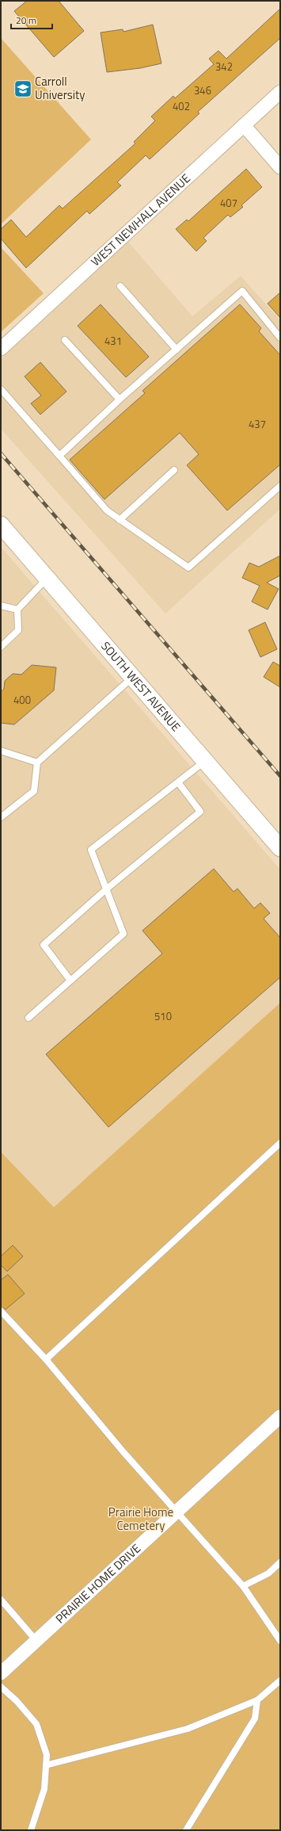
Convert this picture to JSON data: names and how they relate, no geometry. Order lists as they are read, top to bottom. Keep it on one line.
{"streets":{"street":["WEST NEWHALL AVENUE","SOUTH WEST AVENUE","PRAIRIE HOME DRIVE"]},"parks":["Prairie Home Cemetery"],"places":{"school or university":["Carroll University"]},"house_numbers":["342","346","402","407","431","437","400","510"],"scale_bar":"20 m"}
